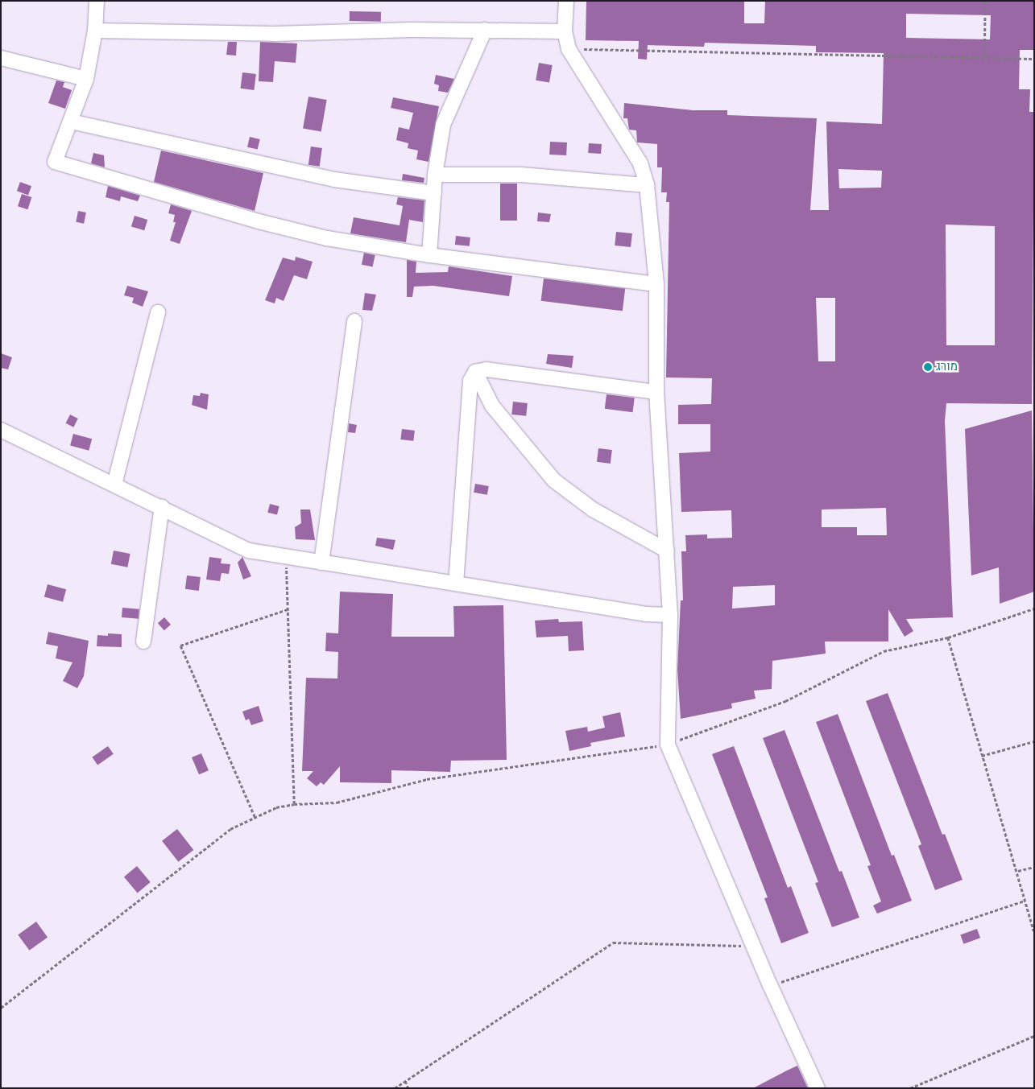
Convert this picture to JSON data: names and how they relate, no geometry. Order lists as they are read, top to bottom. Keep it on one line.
{"places":["מורג"]}
